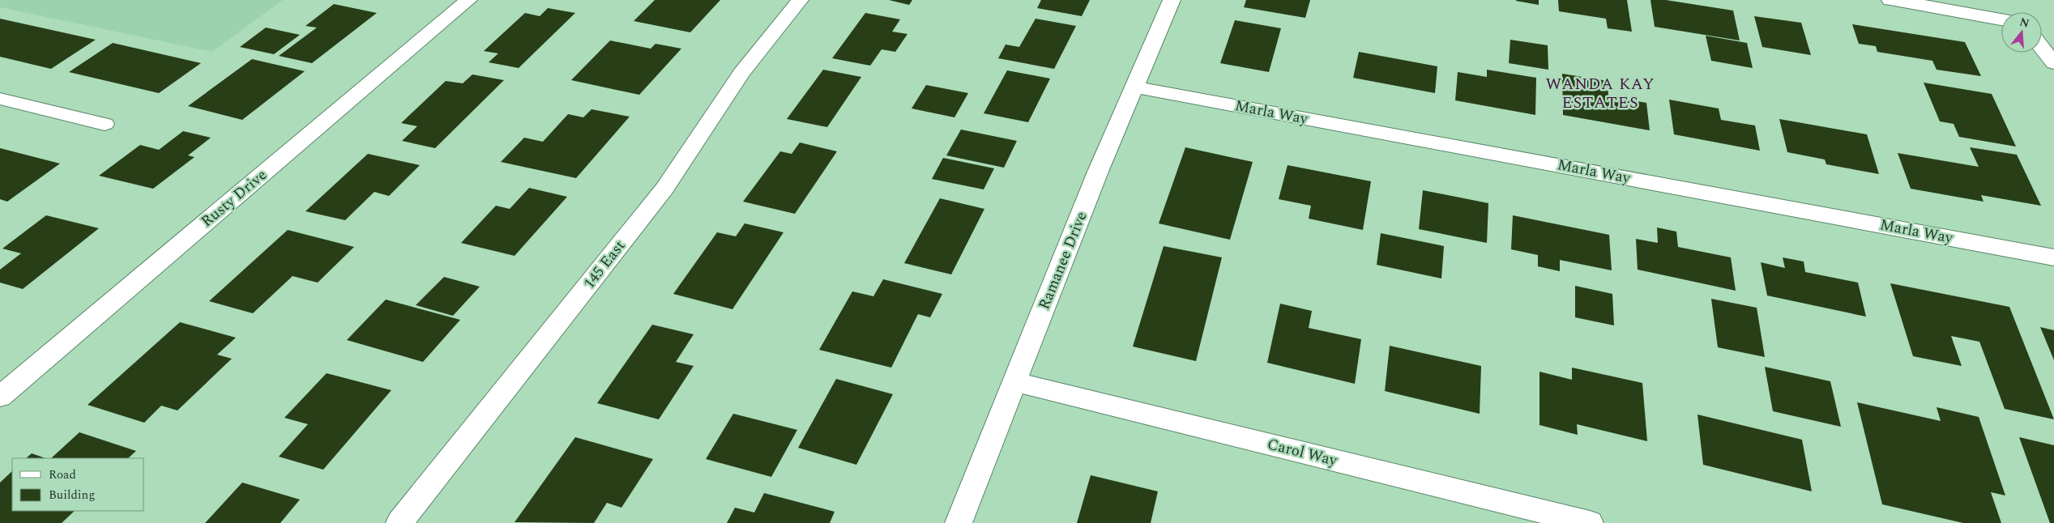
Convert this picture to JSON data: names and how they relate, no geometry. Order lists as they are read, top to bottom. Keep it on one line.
{"streets":{"street":["Marla Way","Rusty Drive","Ramanee Drive","145 East","Carol Way"]},"crossings":[["Marla Way","Ramanee Drive"],["Ramanee Drive","Carol Way"]],"districts":["WANDA KAY ESTATES"],"legend":["Road","Building"],"north":"top"}
